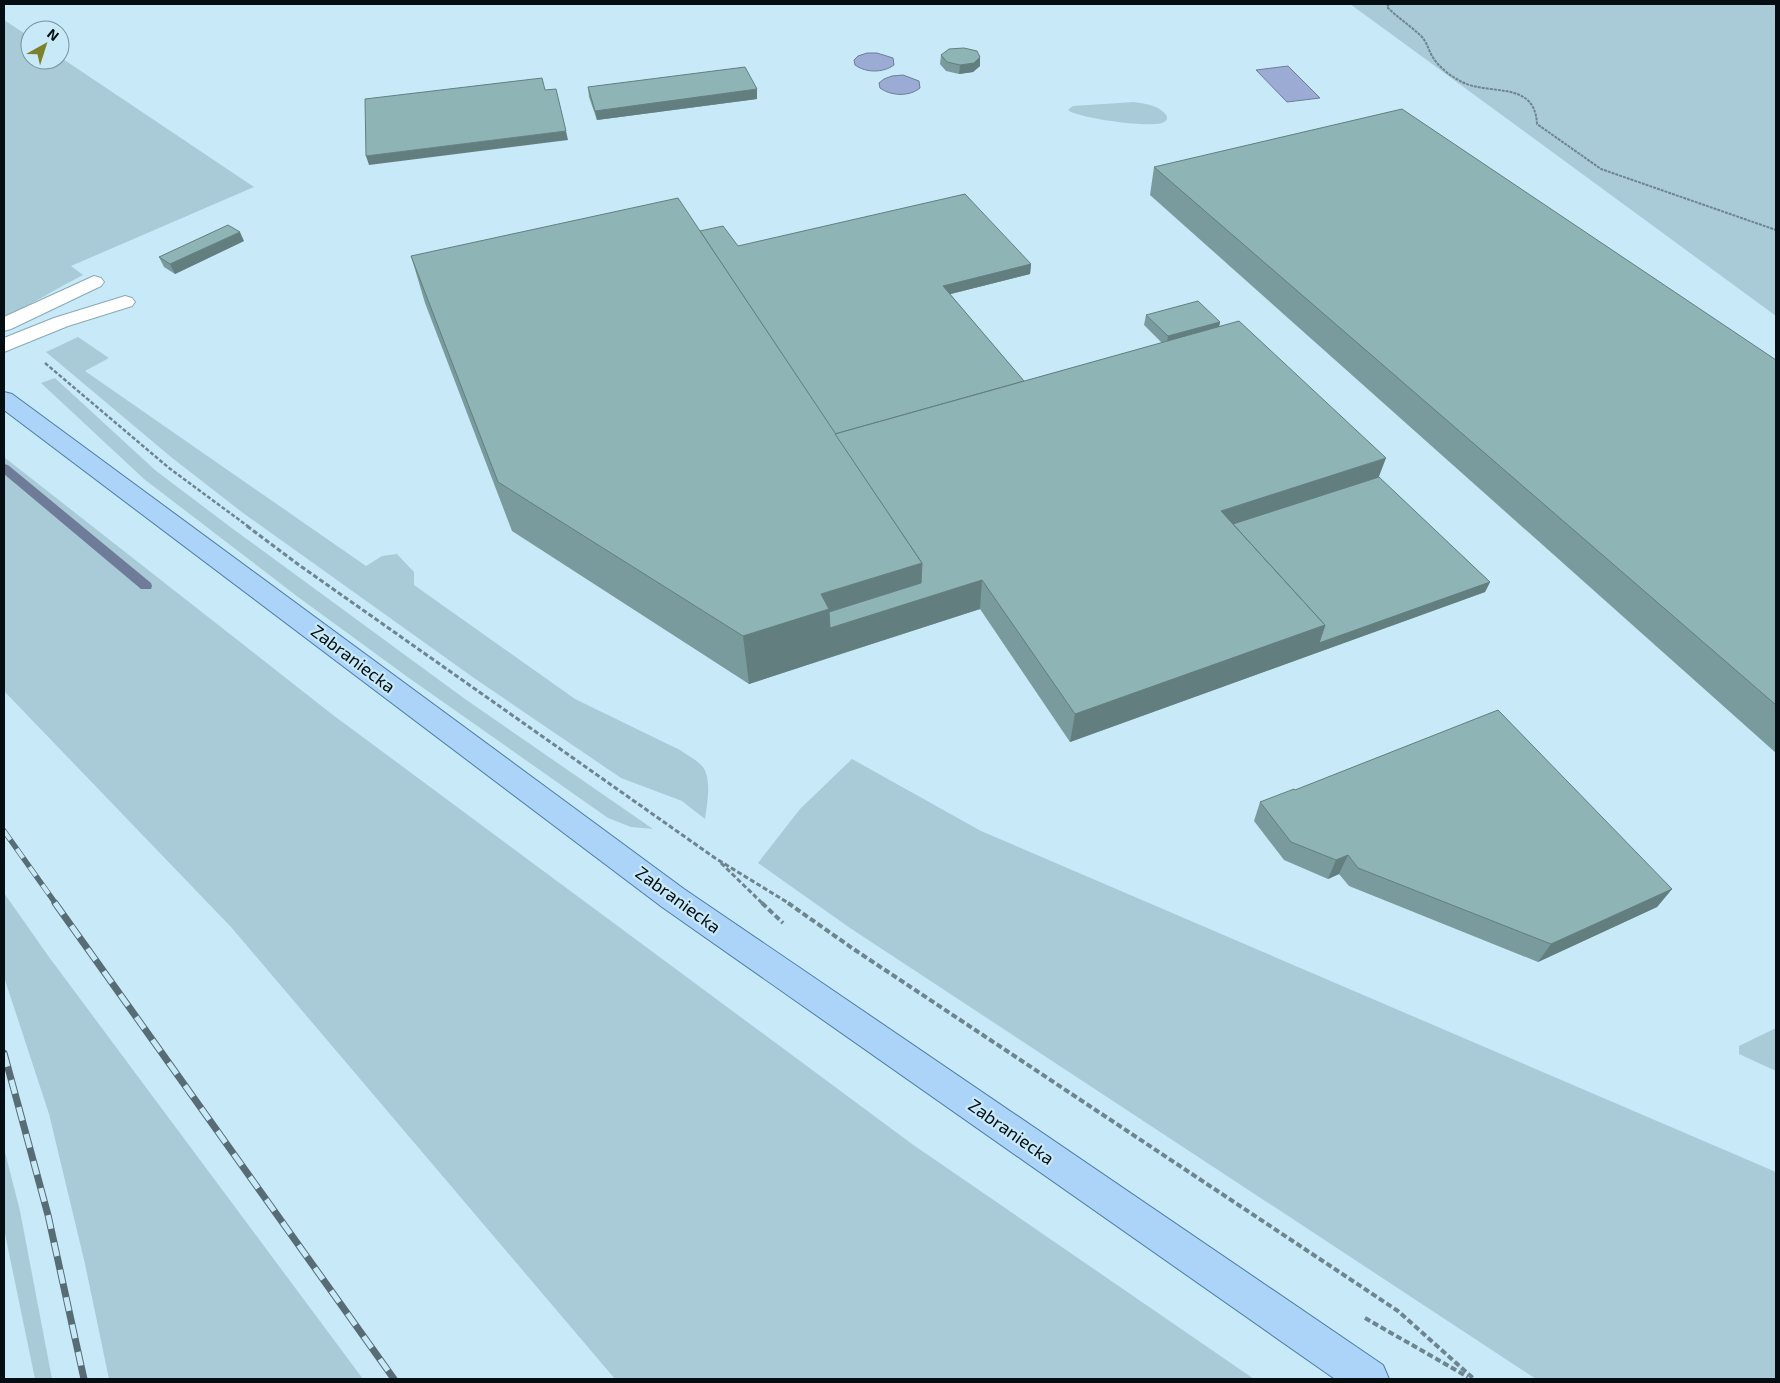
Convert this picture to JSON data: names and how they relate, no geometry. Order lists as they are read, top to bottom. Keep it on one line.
{"streets":{"main road":["Zabraniecka"]},"north":"top right"}
